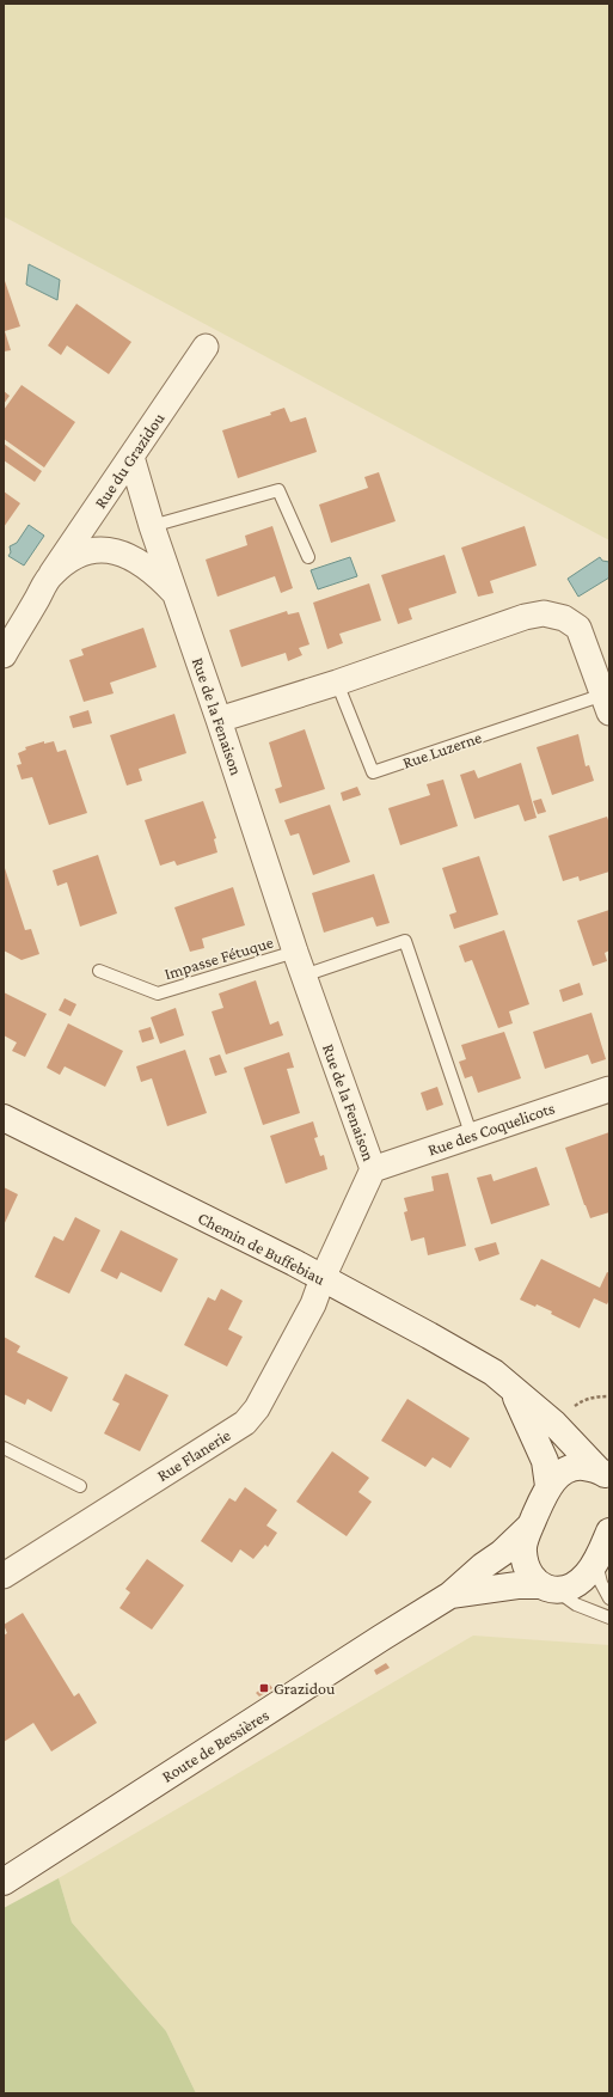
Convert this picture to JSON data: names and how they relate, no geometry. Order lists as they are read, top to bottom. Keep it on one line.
{"streets":{"main road":["Chemin de Buffebiau","Route de Bessières"],"street":["Rue du Grazidou","Rue de la Fenaison","Rue Luzerne","Rue des Coquelicots","Rue Flanerie"],"lane":["Impasse Fétuque"]},"crossings":[["Rue du Grazidou","Rue de la Fenaison"],["Rue de la Fenaison","Rue Luzerne"],["Rue de la Fenaison","Impasse Fétuque"],["Rue de la Fenaison","Rue des Coquelicots"],["Rue de la Fenaison","Chemin de Buffebiau"],["Rue de la Fenaison","Rue Flanerie"],["Chemin de Buffebiau","Rue Flanerie"],["Chemin de Buffebiau","Route de Bessières"]],"places":{"transit":["Grazidou"]}}
